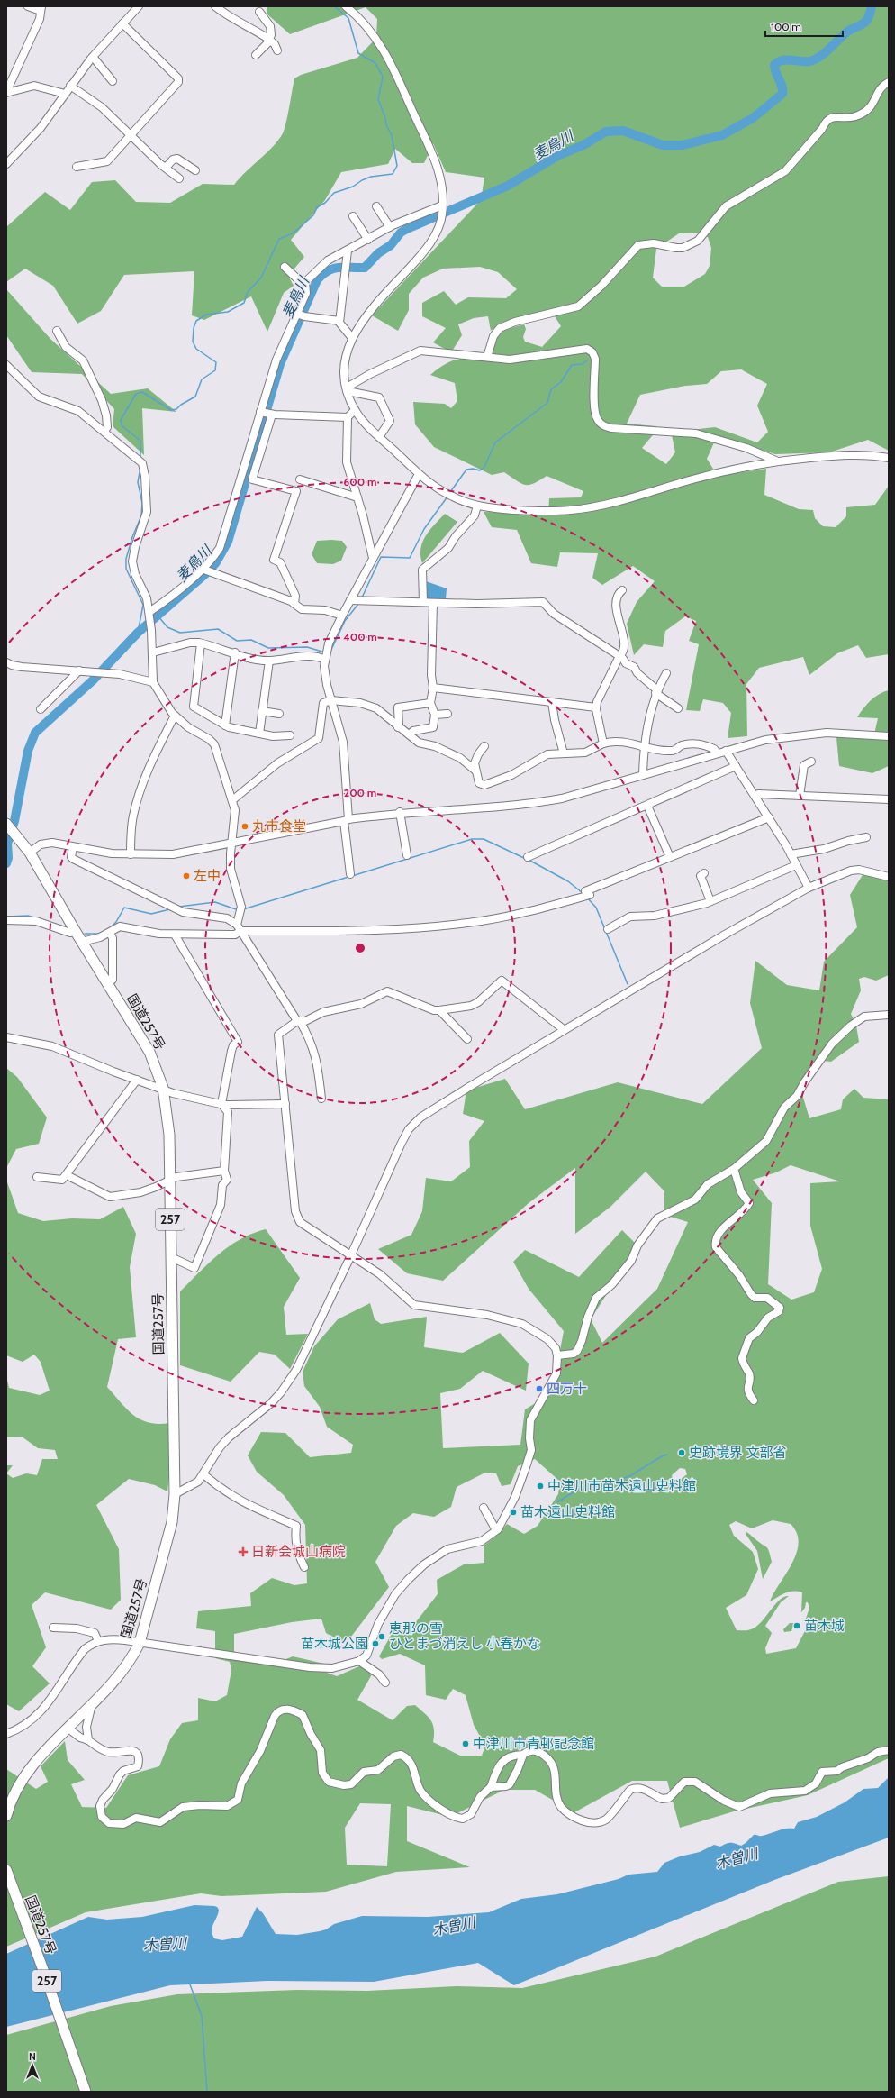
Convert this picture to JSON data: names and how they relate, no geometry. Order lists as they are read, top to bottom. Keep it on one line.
{"streets":{"highway":["国道257号","257"]},"water":["麦鳥川","木曽川"],"places":{"other":["丸市食堂","左中","四万十","史跡境界 文部省","中津川市苗木遠山史料館","苗木遠山史料館","苗木城","恵那の雪 ひとまづ消えし 小春かな","苗木城公園","中津川市青邨記念館"],"health":["日新会城山病院"]},"scale_bar":"100 m","north":"top","rings":["600 m","400 m","200 m"]}
